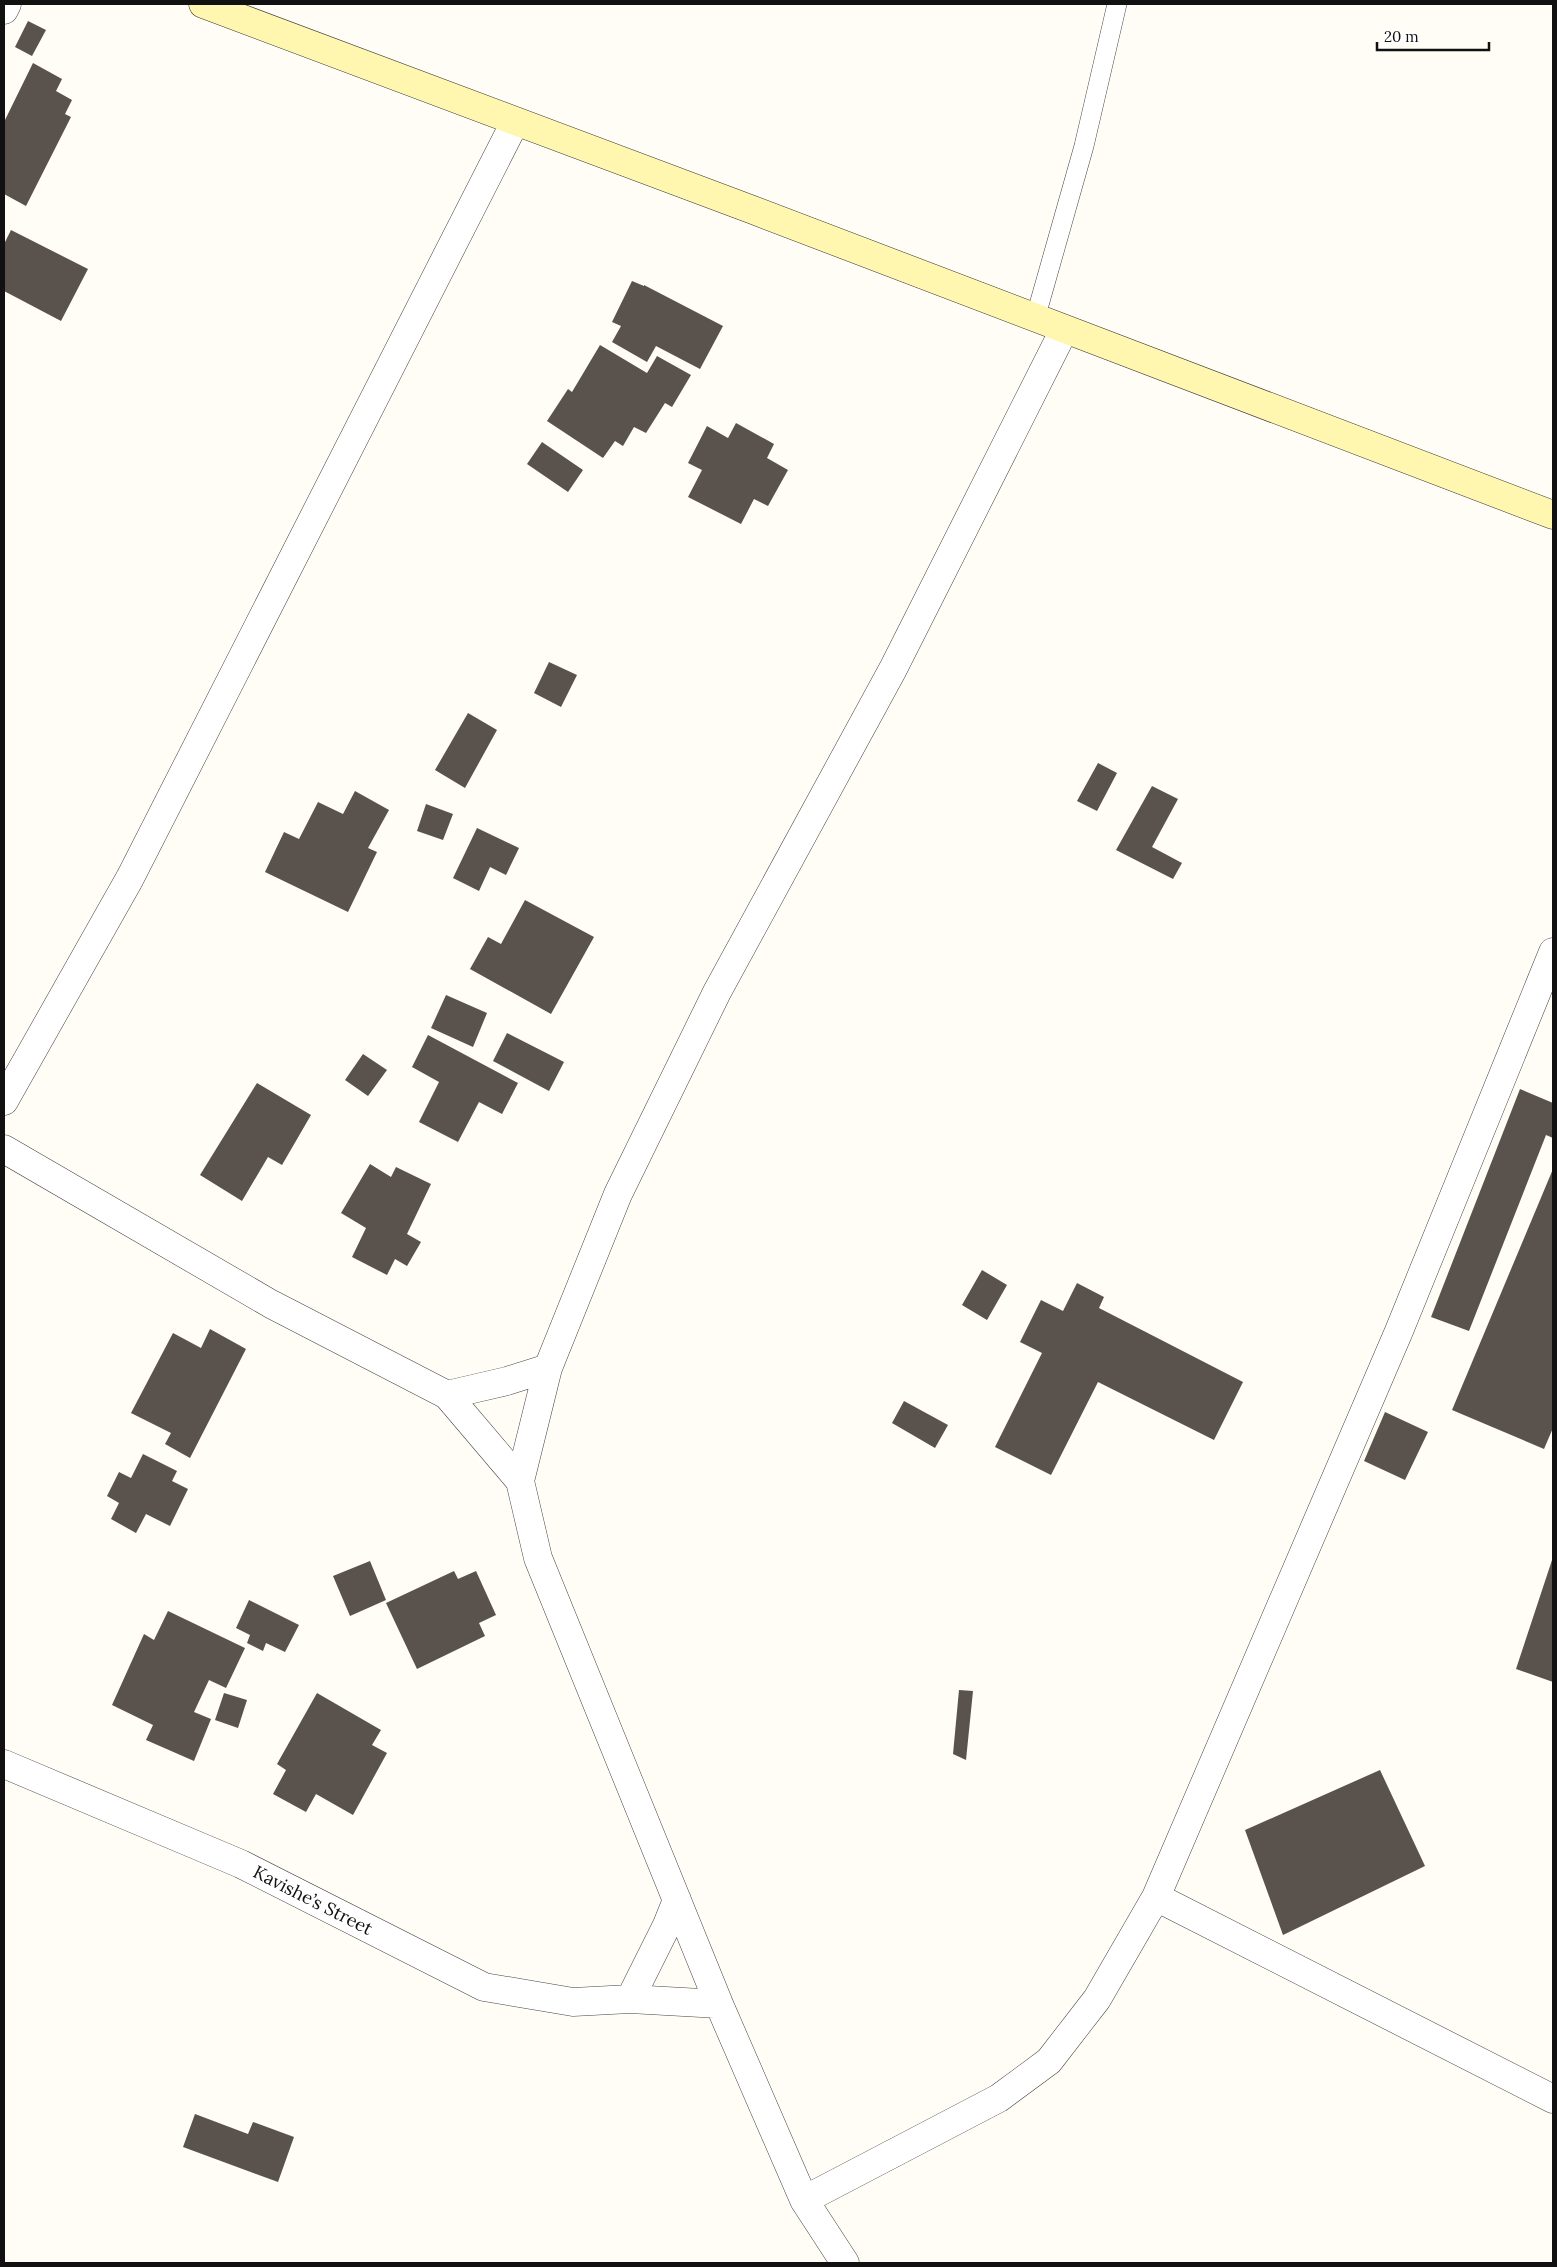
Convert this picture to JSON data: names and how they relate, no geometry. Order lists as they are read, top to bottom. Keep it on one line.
{"streets":{"street":["Kavishe’s Street"]},"scale_bar":"20 m"}
